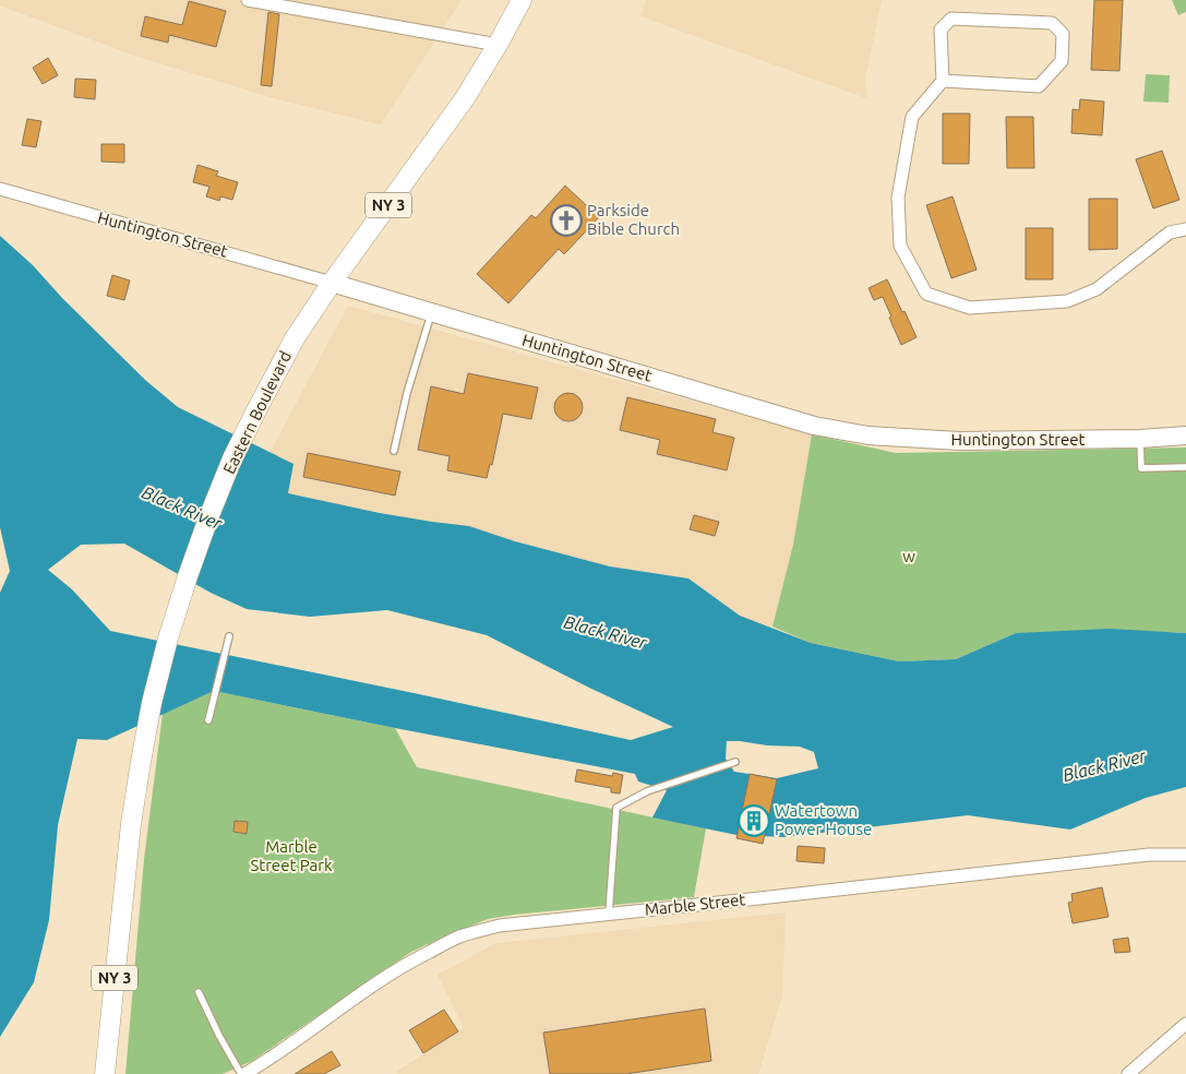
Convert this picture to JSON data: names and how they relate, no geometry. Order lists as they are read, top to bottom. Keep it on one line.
{"streets":{"main road":["NY 3","Eastern Boulevard"],"street":["Huntington Street","Marble Street"]},"crossings":[["Huntington Street","Eastern Boulevard"]],"water":["Black River"],"parks":["w","Marble Street Park"],"places":{"church":["Parkside Bible Church"],"building":["Watertown Power House"]}}
